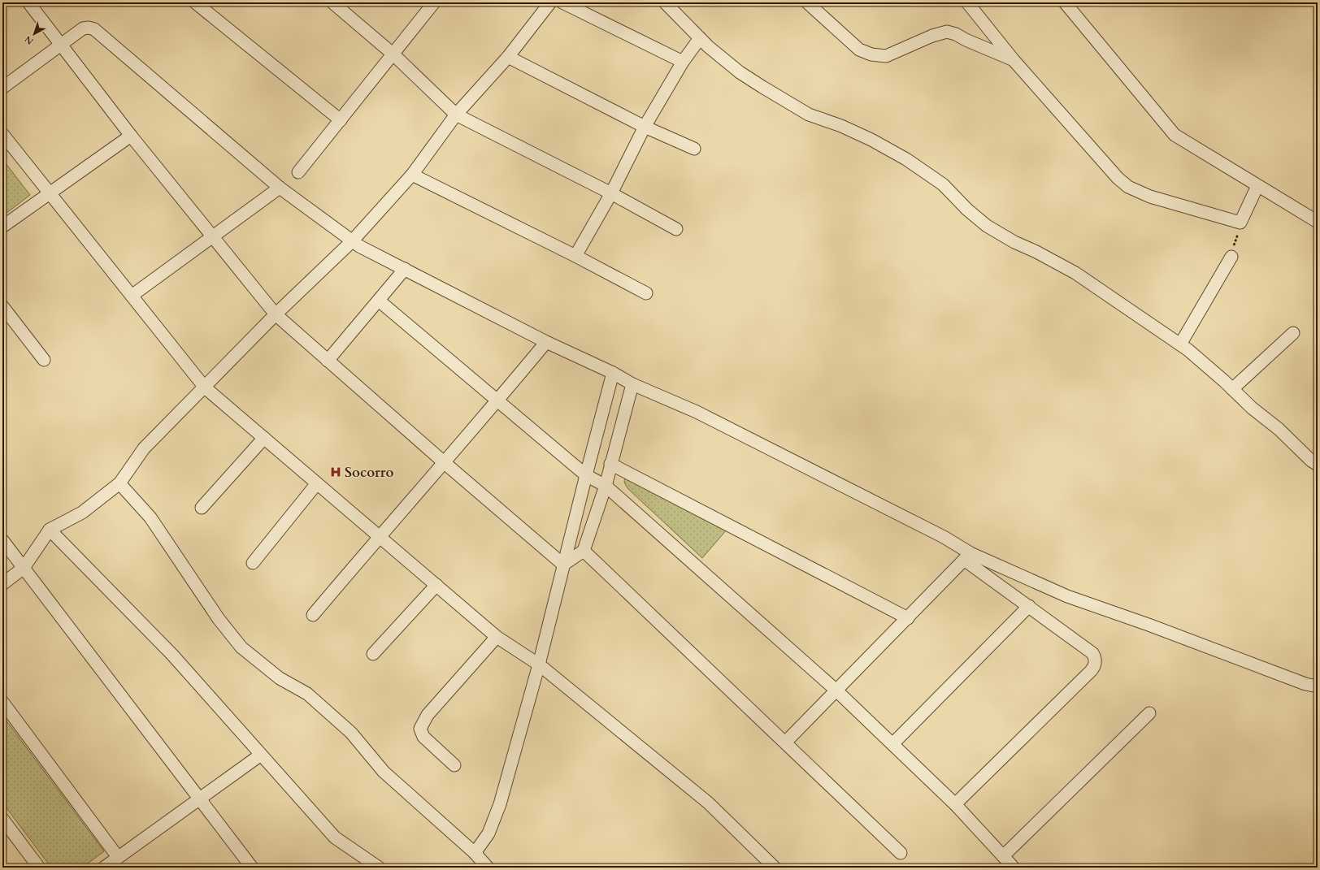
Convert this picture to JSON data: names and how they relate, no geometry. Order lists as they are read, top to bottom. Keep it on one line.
{"places":{"hospital":["Socorro"]},"north":"bottom left"}
